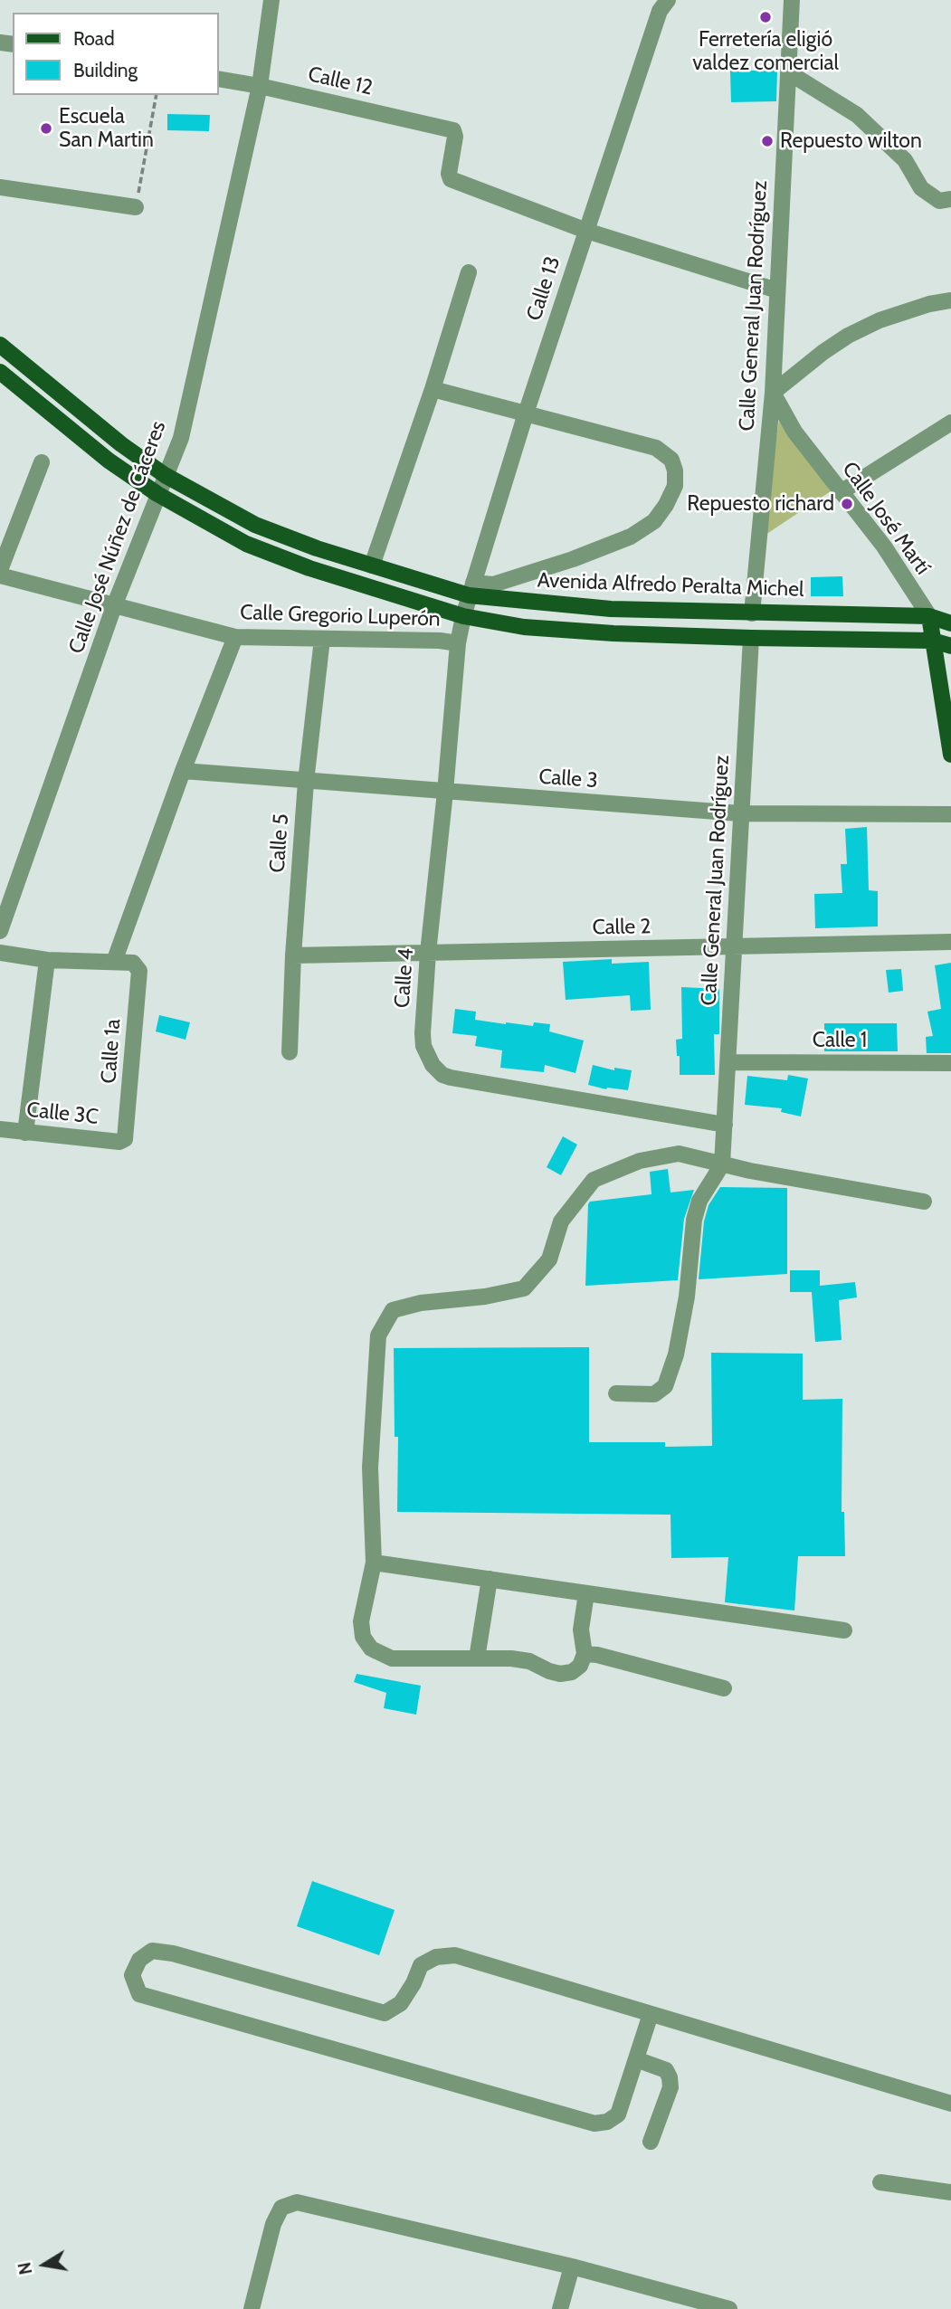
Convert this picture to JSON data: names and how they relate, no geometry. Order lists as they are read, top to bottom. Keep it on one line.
{"streets":{"main road":["Calle José Martí","Avenida Alfredo Peralta Michel"],"street":["Calle 12","Calle 13","Calle General Juan Rodríguez","Calle José Núñez de Cáceres","Calle Gregorio Luperón","Calle 3","Calle 5","Calle 2","Calle 4","Calle 1","Calle 1a","Calle 3C"]},"crossings":[["Calle 12","Calle 13"],["Calle 12","Calle José Núñez de Cáceres"],["Calle 13","Avenida Alfredo Peralta Michel"],["Calle 13","Calle 4"],["Calle General Juan Rodríguez","Calle José Martí"],["Calle General Juan Rodríguez","Avenida Alfredo Peralta Michel"],["Calle General Juan Rodríguez","Calle 3"],["Calle General Juan Rodríguez","Calle 2"],["Calle General Juan Rodríguez","Calle 4"],["Calle General Juan Rodríguez","Calle 1"],["Calle José Martí","Avenida Alfredo Peralta Michel"],["Calle José Núñez de Cáceres","Avenida Alfredo Peralta Michel"],["Calle José Núñez de Cáceres","Calle Gregorio Luperón"],["Avenida Alfredo Peralta Michel","Calle 4"],["Calle Gregorio Luperón","Calle 5"],["Calle Gregorio Luperón","Calle 4"],["Calle 3","Calle 5"],["Calle 3","Calle 4"],["Calle 5","Calle 2"],["Calle 2","Calle 4"],["Calle 1a","Calle 3C"]],"places":["Ferretería eligió valdez comercial","Escuela San Martin","Repuesto wilton","Repuesto richard"],"legend":["Road","Building"],"north":"left"}
